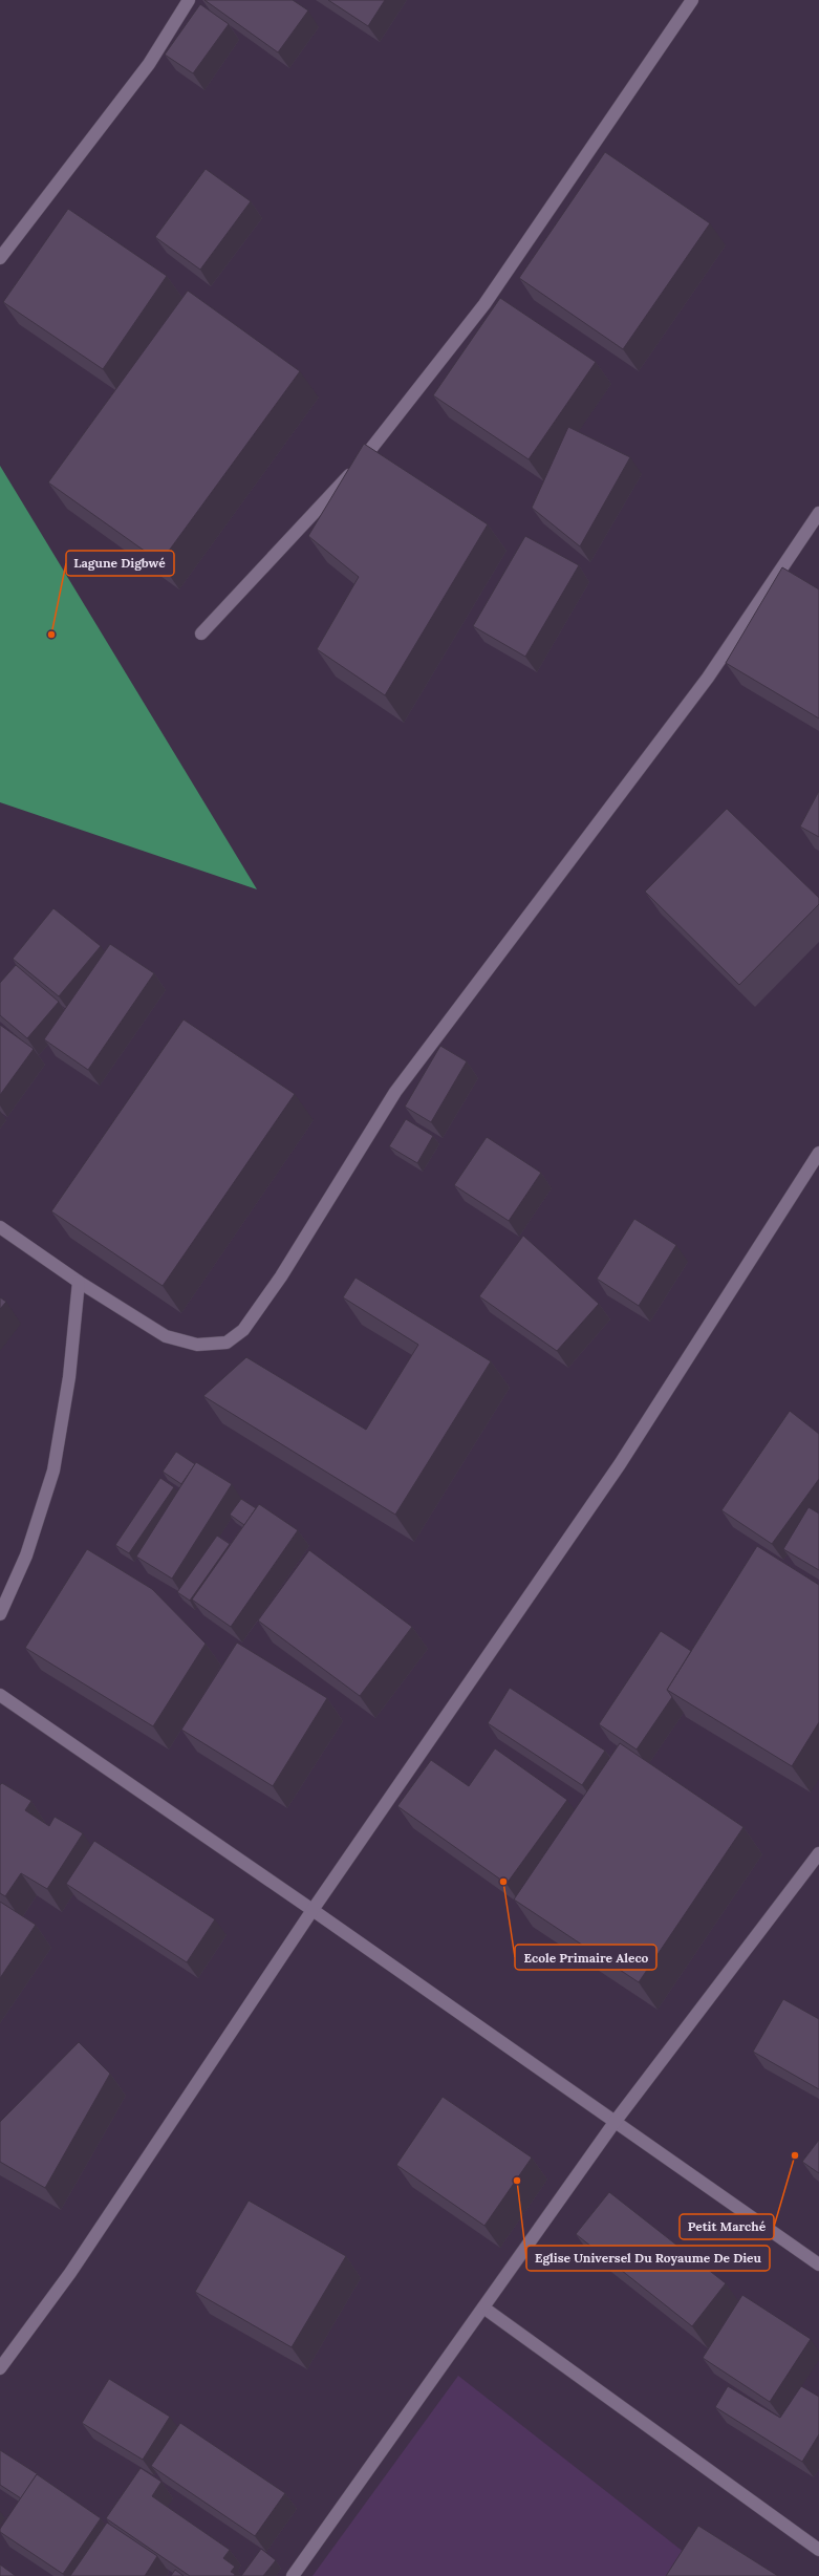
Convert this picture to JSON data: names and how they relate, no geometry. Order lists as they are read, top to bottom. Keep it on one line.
{"places":["Lagune Digbwé","Ecole Primaire Aleco","Petit Marché","Eglise Universel Du Royaume De Dieu"]}
